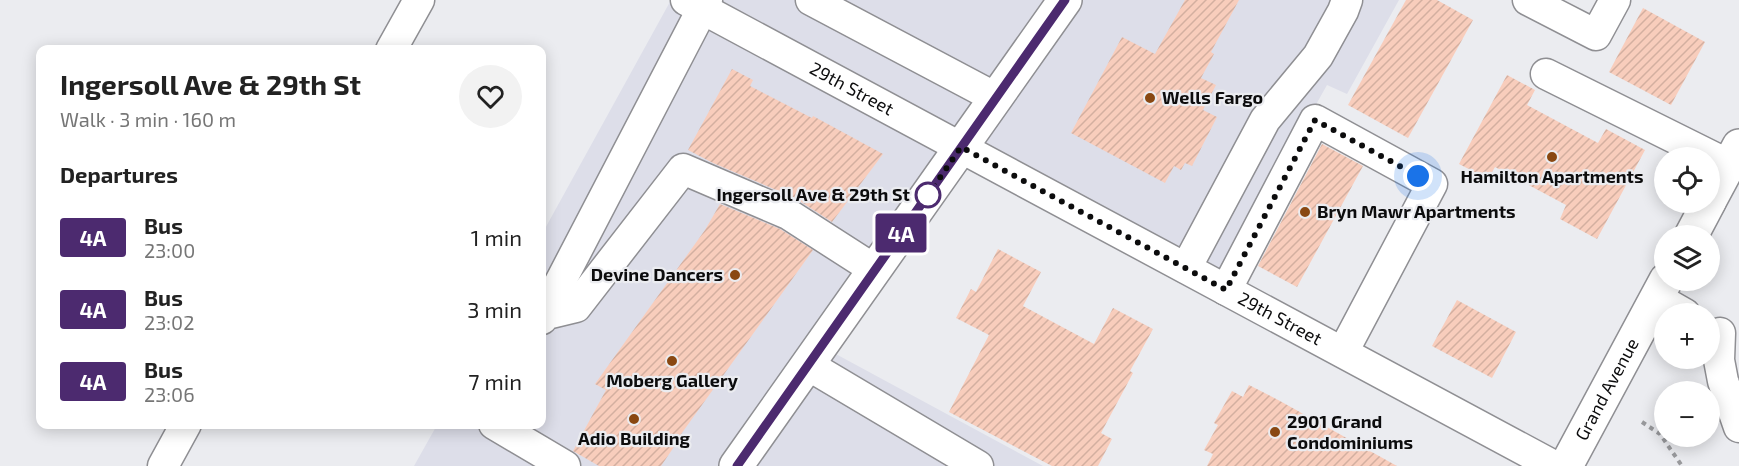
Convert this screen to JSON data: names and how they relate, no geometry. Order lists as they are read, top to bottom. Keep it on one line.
{"streets":{"main road":["Grand Avenue"],"street":["29th Street"]},"places":["Wells Fargo","Hamilton Apartments","Ingersoll Ave & 29th St","Bryn Mawr Apartments","Devine Dancers","Moberg Gallery","Adio Building","2901 Grand Condominiums"],"lines":["bus line 4A"],"page":{"on_map":"4A","heading":[["Ingersoll Ave & 29th St","Walk · 3 min · 160 m"],"Departures"],"map_buttons":["+","−"],"list":[{"mark":"4A","name":"Bus","note":"23:00","value":"1 min"},{"mark":"4A","name":"Bus","note":"23:02","value":"3 min"},{"mark":"4A","name":"Bus","note":"23:06","value":"7 min"}]}}
